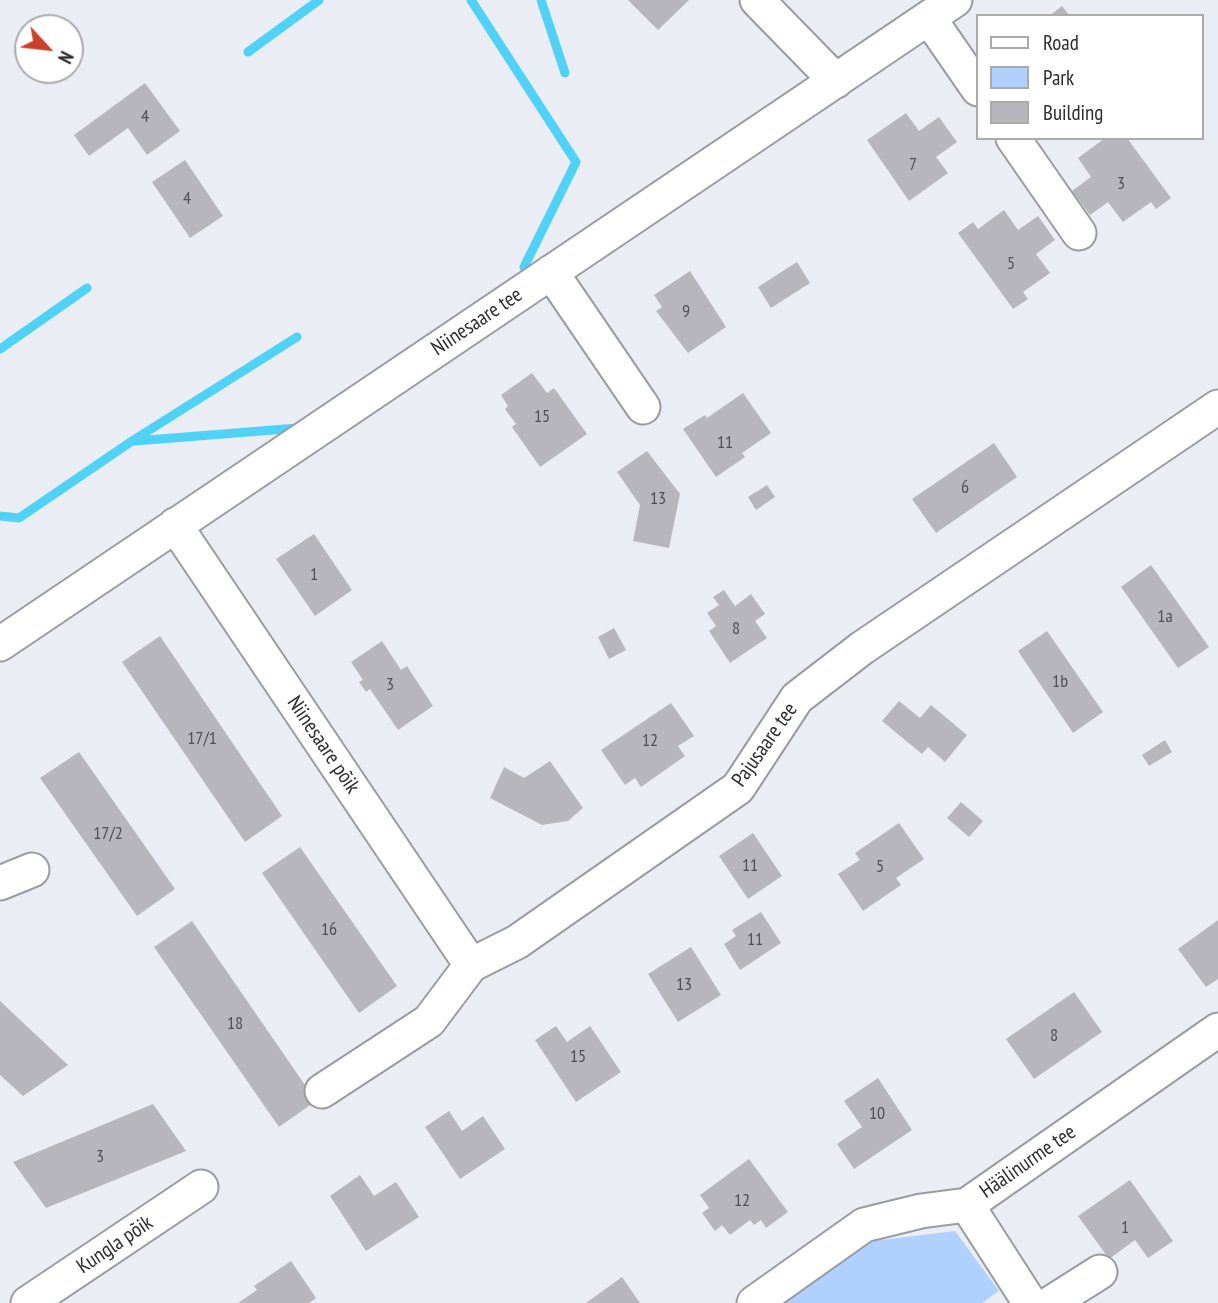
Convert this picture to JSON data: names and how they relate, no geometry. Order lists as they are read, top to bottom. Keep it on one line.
{"streets":{"street":["Niinesaare tee","Niinesaare põik","Pajusaare tee","Häälinurme tee","Kungla põik"]},"crossings":[["Niinesaare tee","Niinesaare põik"],["Niinesaare põik","Pajusaare tee"]],"house_numbers":["4","7","3","4","5","9","15","11","6","13","1","1a","8","1b","3","17/1","12","17/2","11","5","16","11","13","18","8","15","10","3","12","1"],"legend":["Road","Park","Building"],"north":"bottom right"}
